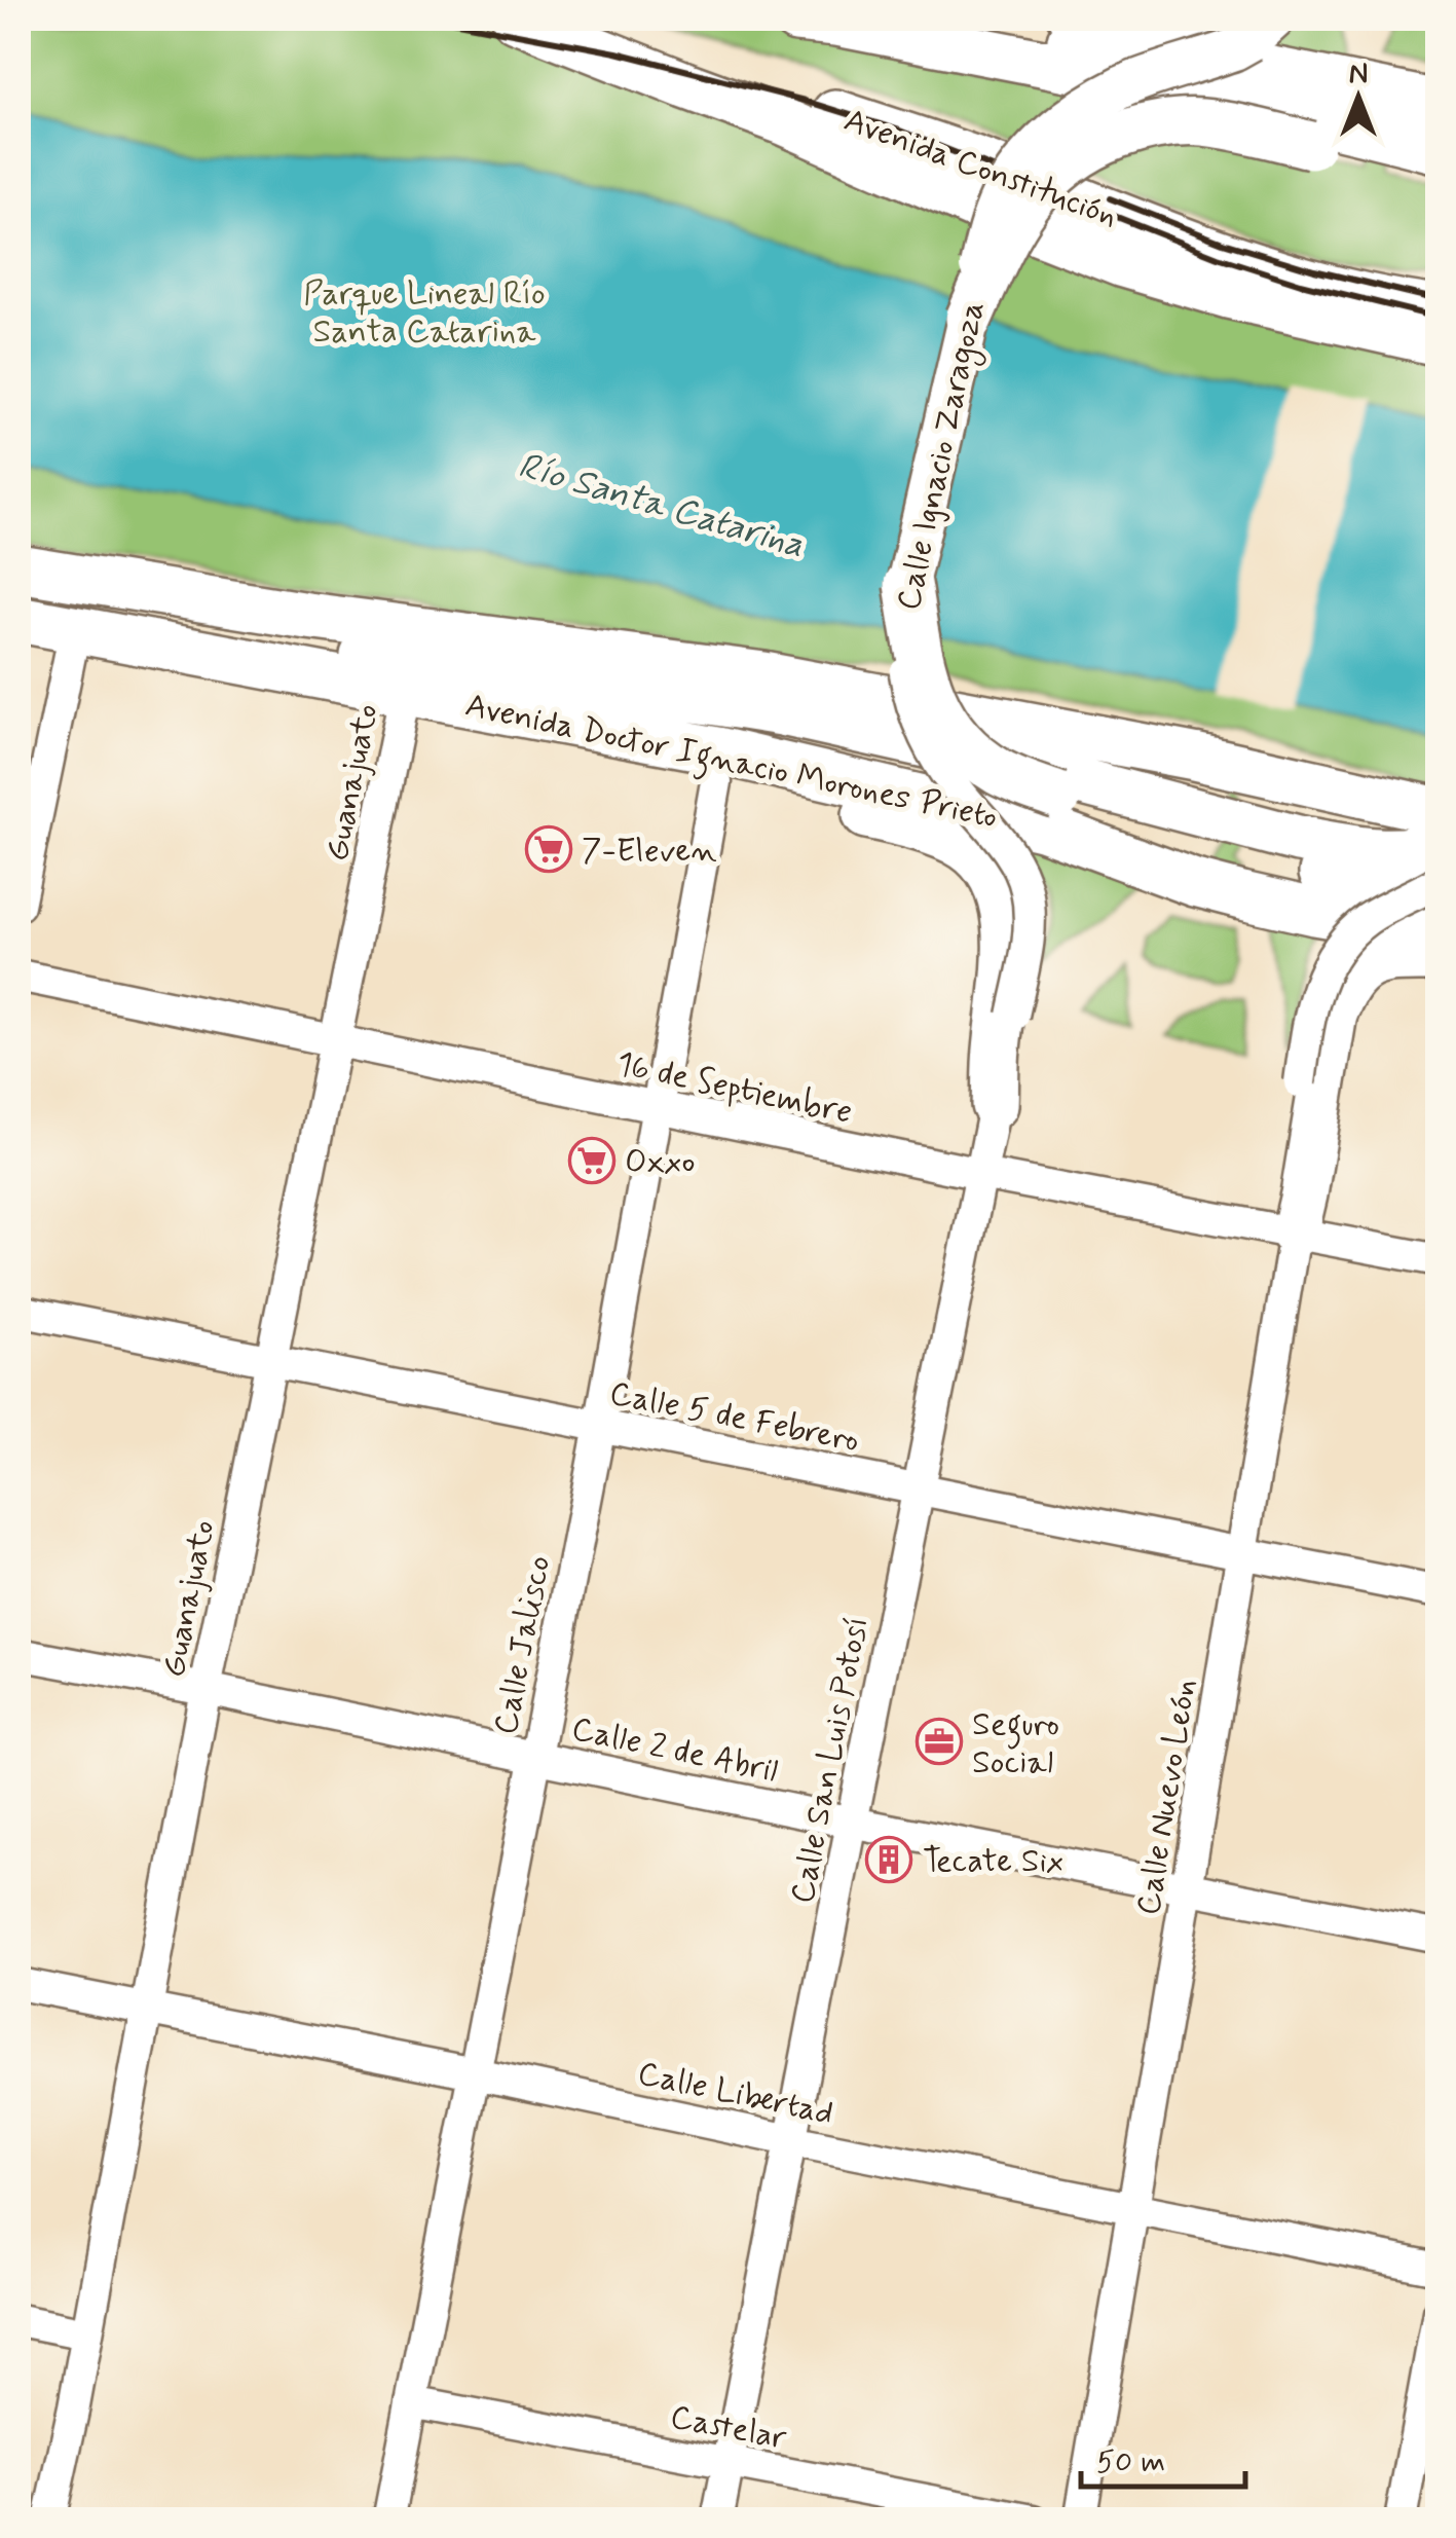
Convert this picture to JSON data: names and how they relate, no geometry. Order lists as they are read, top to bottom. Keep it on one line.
{"streets":{"highway":["Avenida Constitución","Avenida Doctor Ignacio Morones Prieto"],"main road":["Calle Ignacio Zaragoza"],"street":["Guanajuato","16 de Septiembre","Calle 5 de Febrero","Calle Jalisco","Calle 2 de Abril","Calle San Luis Potosí","Calle Nuevo León","Calle Libertad","Castelar"]},"crossings":[["Calle Ignacio Zaragoza","Calle San Luis Potosí"],["Avenida Doctor Ignacio Morones Prieto","Guanajuato"],["Guanajuato","16 de Septiembre"],["Guanajuato","Calle 5 de Febrero"],["Guanajuato","Calle 2 de Abril"],["Guanajuato","Calle Libertad"],["16 de Septiembre","Calle Jalisco"],["16 de Septiembre","Calle San Luis Potosí"],["16 de Septiembre","Calle Nuevo León"],["Calle 5 de Febrero","Calle Jalisco"],["Calle 5 de Febrero","Calle San Luis Potosí"],["Calle 5 de Febrero","Calle Nuevo León"],["Calle Jalisco","Calle 2 de Abril"],["Calle Jalisco","Calle Libertad"],["Calle Jalisco","Castelar"],["Calle 2 de Abril","Calle San Luis Potosí"],["Calle 2 de Abril","Calle Nuevo León"],["Calle San Luis Potosí","Calle Libertad"],["Calle San Luis Potosí","Castelar"],["Calle Nuevo León","Calle Libertad"]],"water":["Río Santa Catarina"],"parks":["Parque Lineal Río Santa Catarina"],"places":{"supermarket":["7-Eleven","Oxxo"],"office":["Seguro Social"],"building":["Tecate Six"]},"scale_bar":"50 m","north":"top"}
